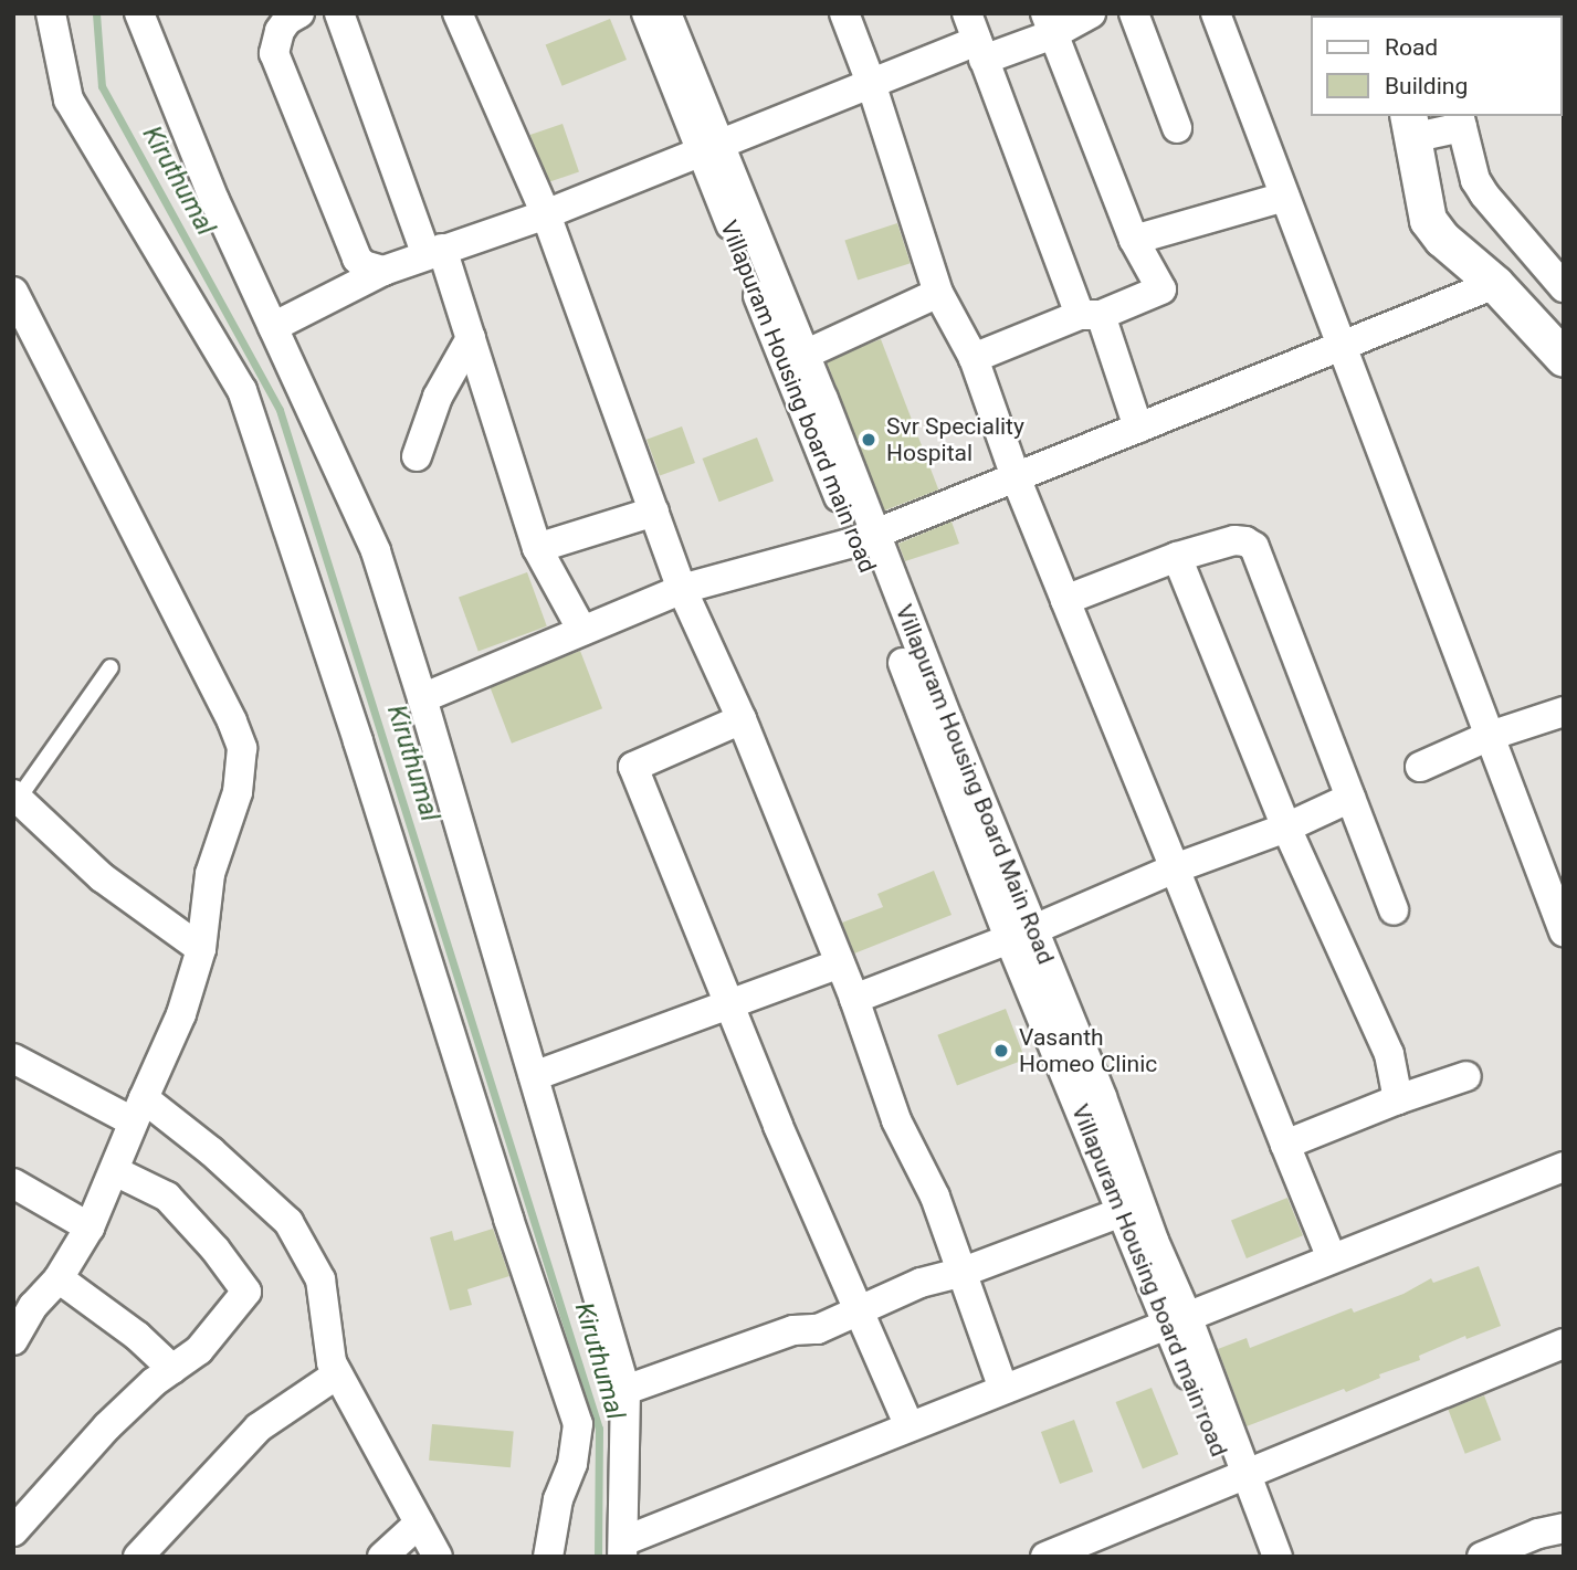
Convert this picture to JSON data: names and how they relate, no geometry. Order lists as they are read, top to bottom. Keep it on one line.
{"streets":{"street":["Villapuram Housing board main road","Villapuram Housing Board Main Road"]},"crossings":[["Villapuram Housing board main road","Villapuram Housing Board Main Road"]],"water":["Kiruthumal"],"places":["Svr Speciality Hospital","Vasanth Homeo Clinic"],"legend":["Road","Building"]}
